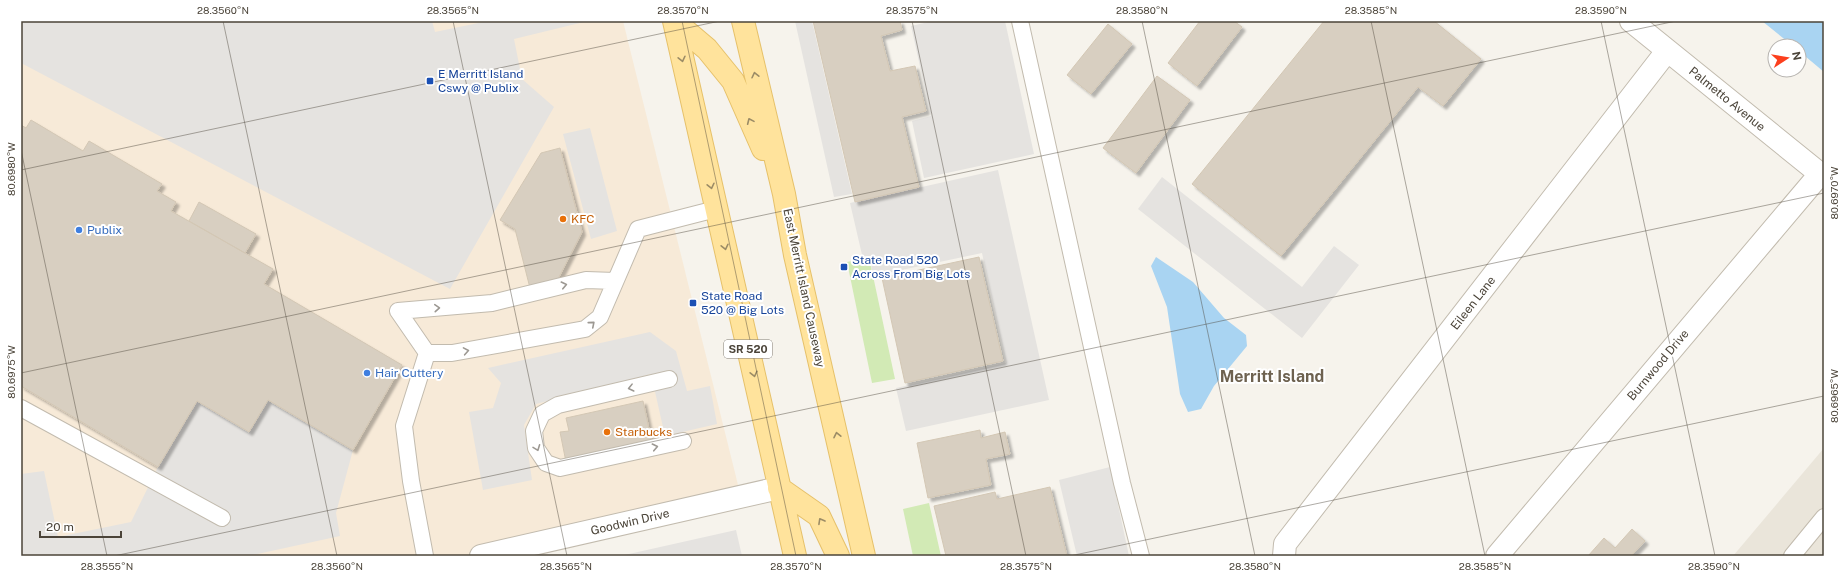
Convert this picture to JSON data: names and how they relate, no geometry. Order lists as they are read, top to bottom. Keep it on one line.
{"streets":{"main road":["East Merritt Island Causeway","SR 520"],"street":["Palmetto Avenue","Eileen Lane","Burnwood Drive","Goodwin Drive"]},"crossings":[["Palmetto Avenue","Eileen Lane"],["Palmetto Avenue","Burnwood Drive"],["SR 520","Goodwin Drive"]],"districts":["Merritt Island"],"places":{"transit":["E Merritt Island Cswy @ Publix","State Road 520 Across From Big Lots","State Road 520 @ Big Lots"],"other":["KFC","Publix","Hair Cuttery","Starbucks"]},"scale_bar":"20 m","north":"right","coordinates":["28.3560°N","28.3565°N","28.3570°N","28.3575°N","28.3580°N","28.3585°N","28.3590°N","80.6980°W","80.6970°W","80.6975°W","80.6965°W","28.3555°N"]}
